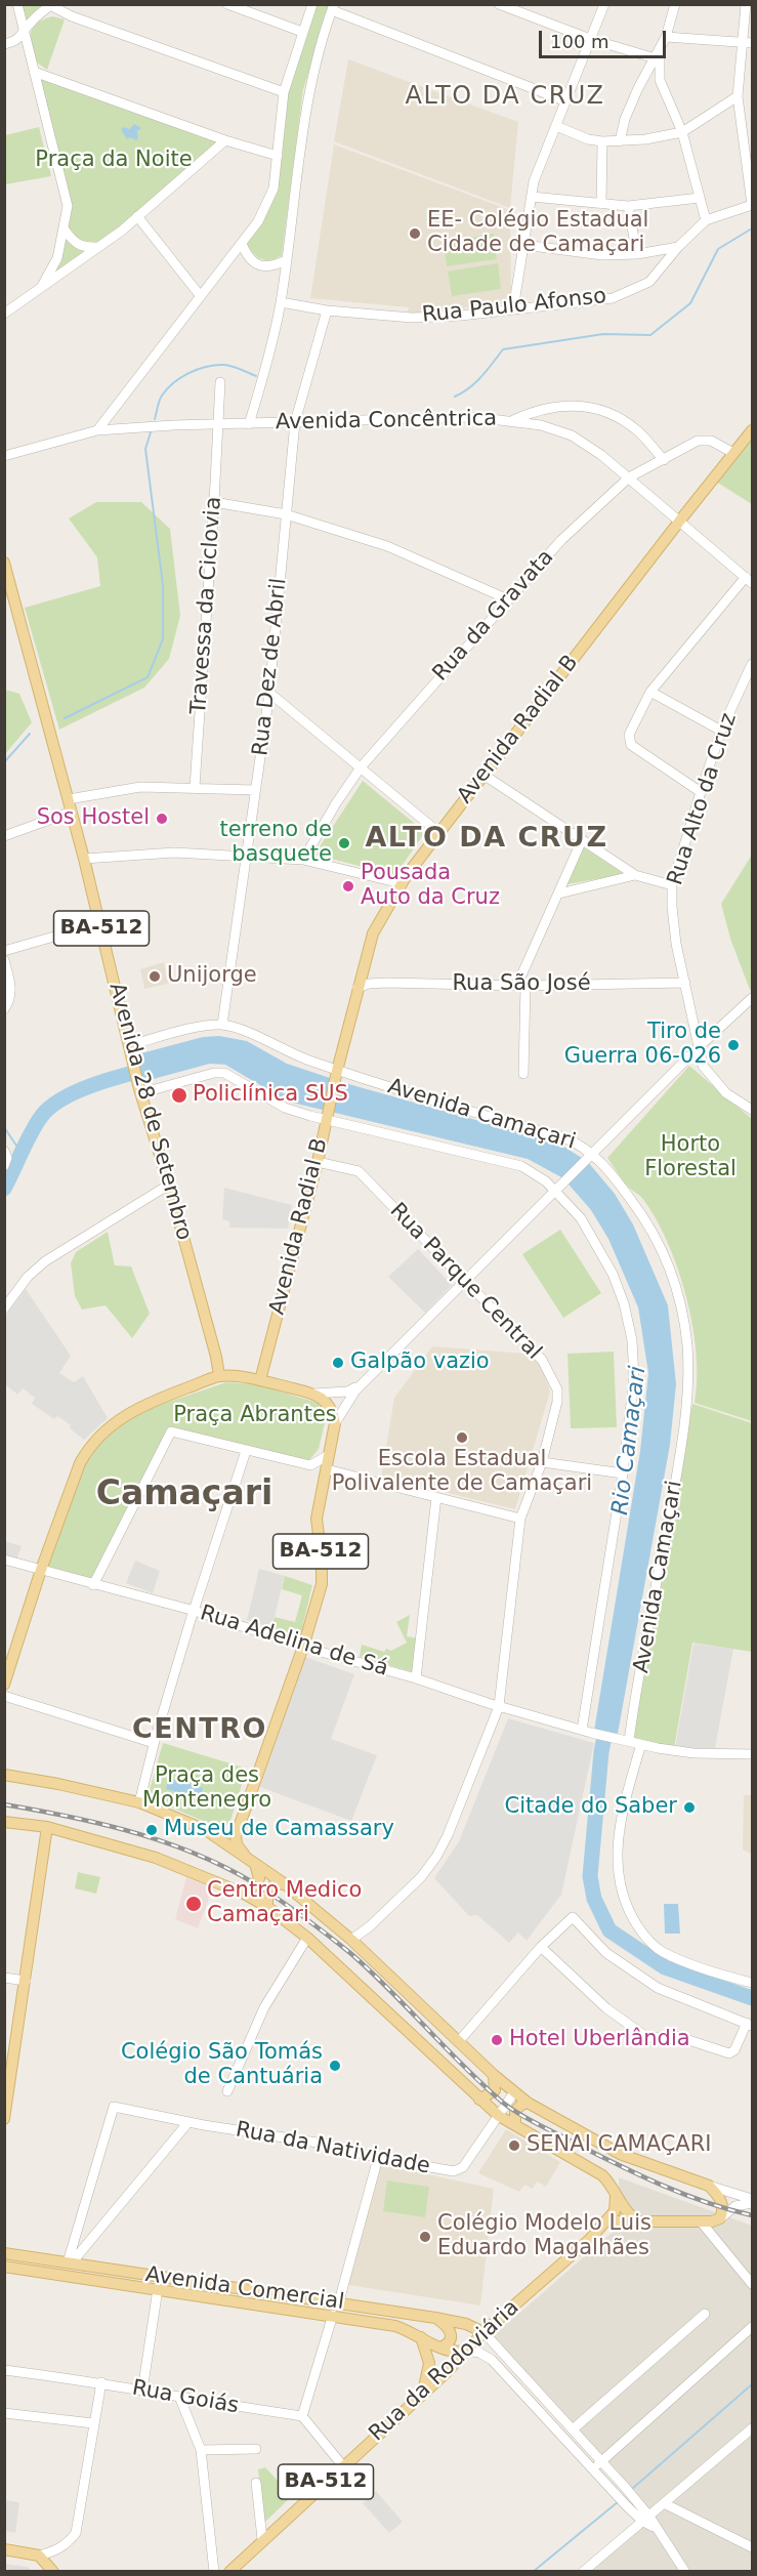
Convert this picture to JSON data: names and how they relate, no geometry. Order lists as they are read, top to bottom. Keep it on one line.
{"streets":{"main road":["Avenida Radial B","BA-512","Avenida 28 de Setembro","Avenida Comercial","Rua da Rodoviária"],"street":["Rua Paulo Afonso","Avenida Concêntrica","Travessa da Ciclovia","Rua da Gravata","Rua Dez de Abril","Rua Alto da Cruz","Rua São José","Avenida Camaçari","Rua Parque Central","Rua Adelina de Sá","Rua da Natividade","Rua Goiás"]},"crossings":[["Rua Paulo Afonso","Rua Dez de Abril"],["Avenida Concêntrica","Travessa da Ciclovia"],["Avenida Concêntrica","Rua da Gravata"],["Avenida Concêntrica","Rua Dez de Abril"],["Avenida Concêntrica","Avenida Radial B"],["Rua da Gravata","Avenida Radial B"],["Rua Dez de Abril","Avenida Camaçari"],["Avenida Radial B","Rua São José"],["Avenida Radial B","Avenida Camaçari"],["Avenida Radial B","Rua Parque Central"],["Rua Alto da Cruz","Rua São José"],["BA-512","Rua Adelina de Sá"],["Avenida 28 de Setembro","Avenida Camaçari"],["Avenida Camaçari","Rua Adelina de Sá"],["Rua Parque Central","Rua Adelina de Sá"],["Avenida Comercial","Rua da Rodoviária"]],"districts":["ALTO DA CRUZ","ALTO DA CRUZ","Camaçari","CENTRO"],"water":["Rio Camaçari"],"parks":["Praça da Noite","Horto Florestal","Praça Abrantes","Praça des Montenegro"],"places":["EE- Colégio Estadual Cidade de Camaçari","Sos Hostel","terreno de basquete","Pousada Auto da Cruz","Unijorge","Tiro de Guerra 06-026","Policlínica SUS","Galpão vazio","Escola Estadual Polivalente de Camaçari","Citade do Saber","Museu de Camassary","Centro Medico Camaçari","Hotel Uberlândia","Colégio São Tomás de Cantuária","SENAI CAMAÇARI","Colégio Modelo Luis Eduardo Magalhães"],"scale_bar":"100 m"}
